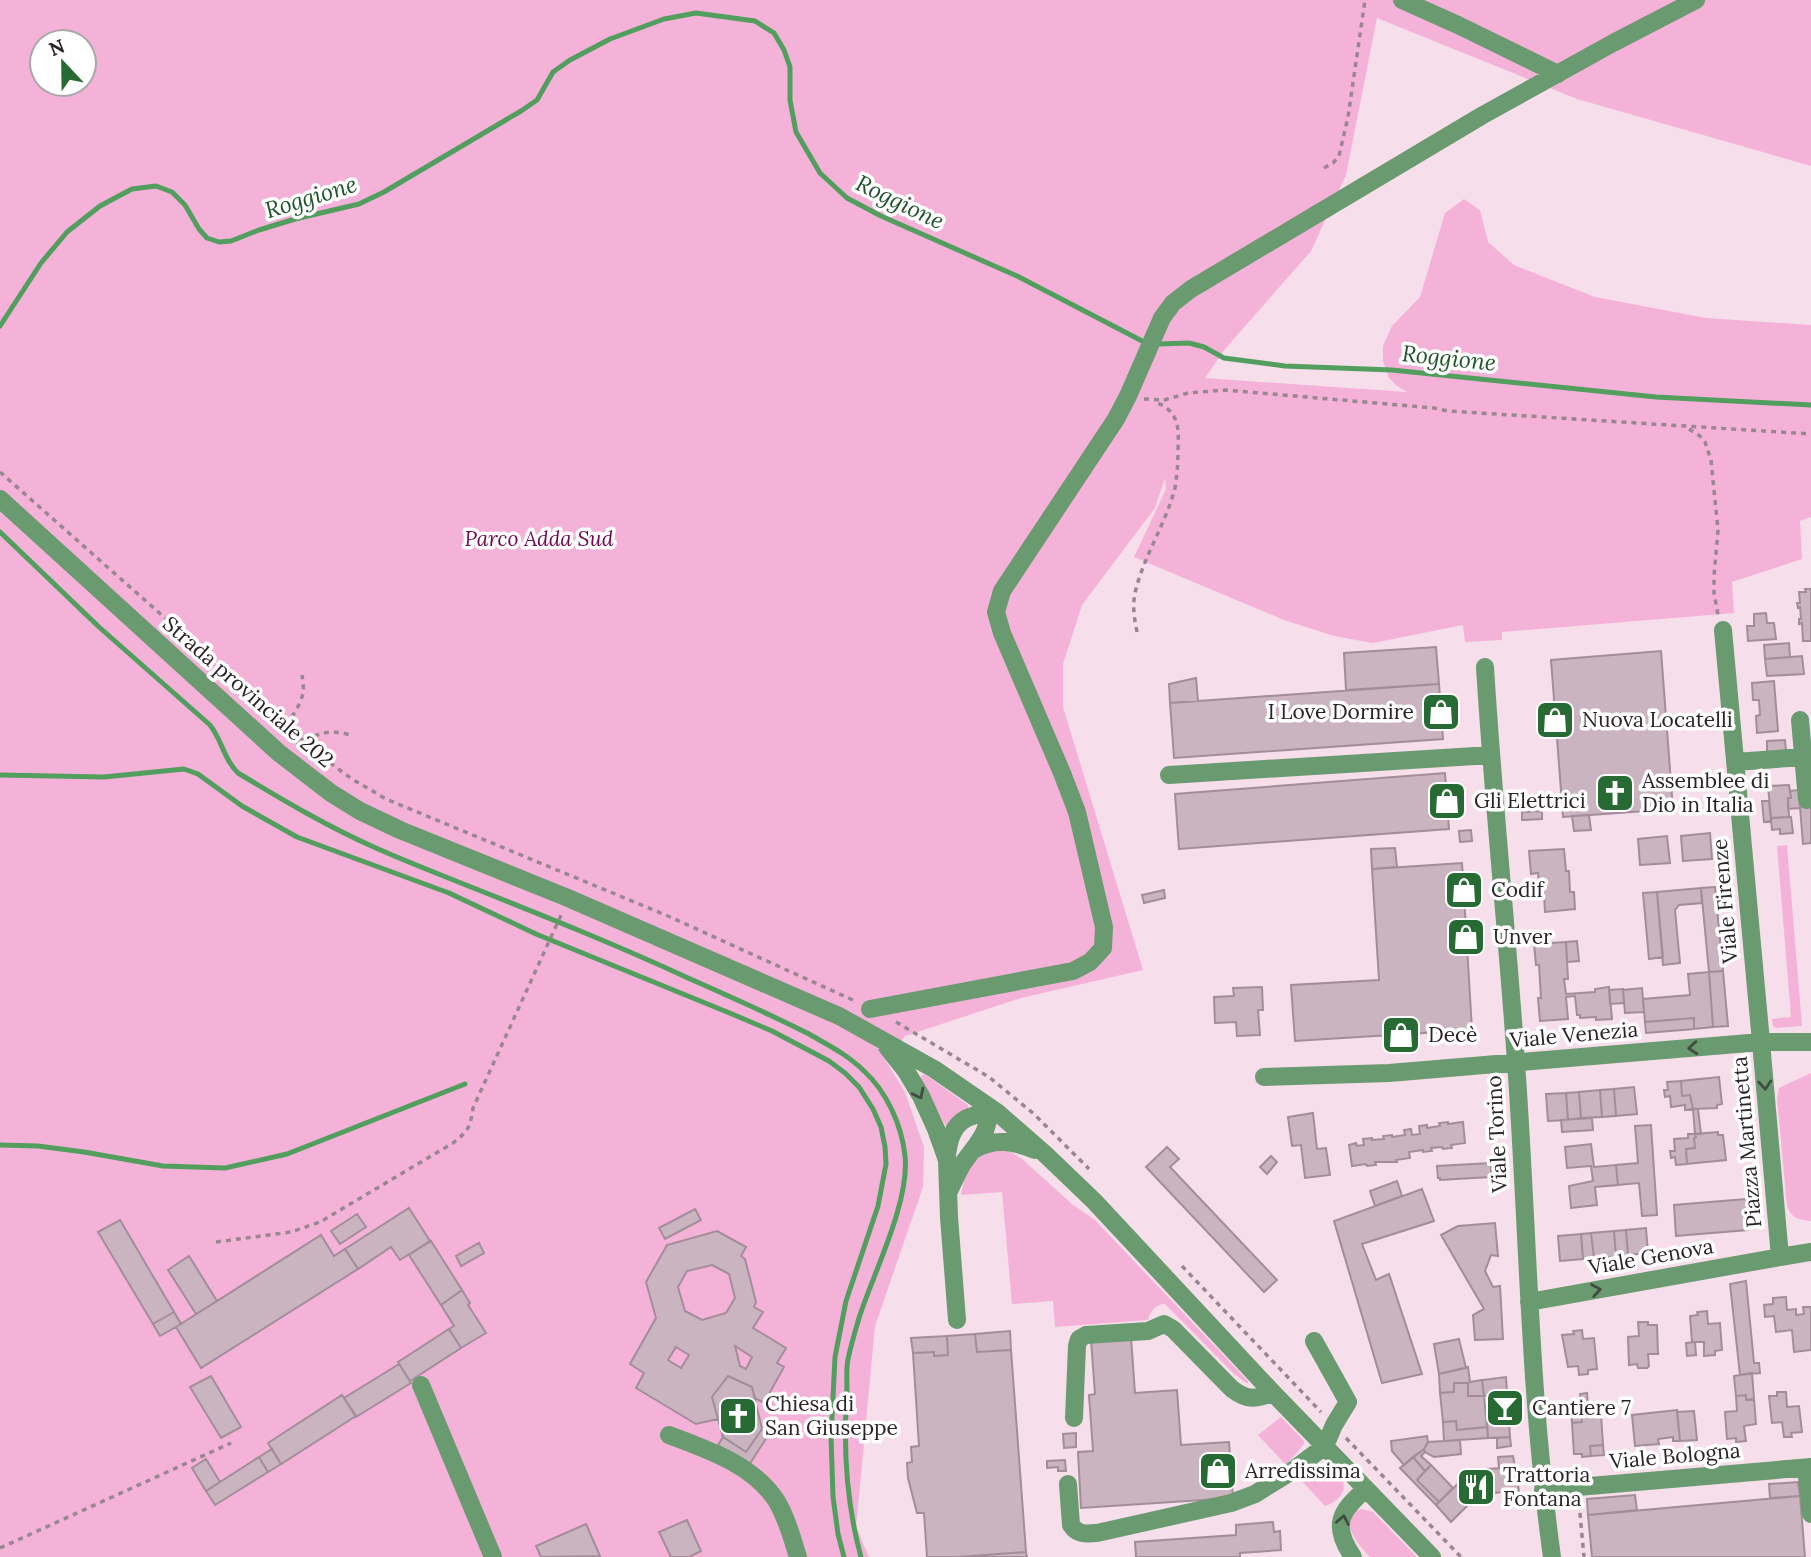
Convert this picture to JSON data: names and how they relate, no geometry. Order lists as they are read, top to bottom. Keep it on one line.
{"streets":{"street":["Strada provinciale 202","Viale Firenze","Viale Venezia","Viale Torino","Piazza Martinetta","Viale Genova","Viale Bologna"]},"crossings":[["Viale Firenze","Viale Venezia"],["Viale Firenze","Piazza Martinetta"],["Viale Venezia","Viale Torino"],["Viale Venezia","Piazza Martinetta"],["Viale Torino","Viale Genova"],["Viale Torino","Viale Bologna"],["Piazza Martinetta","Viale Genova"]],"one_way":["Viale Venezia","Piazza Martinetta","Viale Genova"],"water":["Roggione"],"parks":["Parco Adda Sud"],"places":{"shop":["I Love Dormire","Nuova Locatelli","Gli Elettrici","Codif","Unver","Decè","Arredissima"],"church":["Assemblee di Dio in Italia","Chiesa di San Giuseppe"],"bar":["Cantiere 7"],"restaurant":["Trattoria Fontana"]},"north":"top"}
